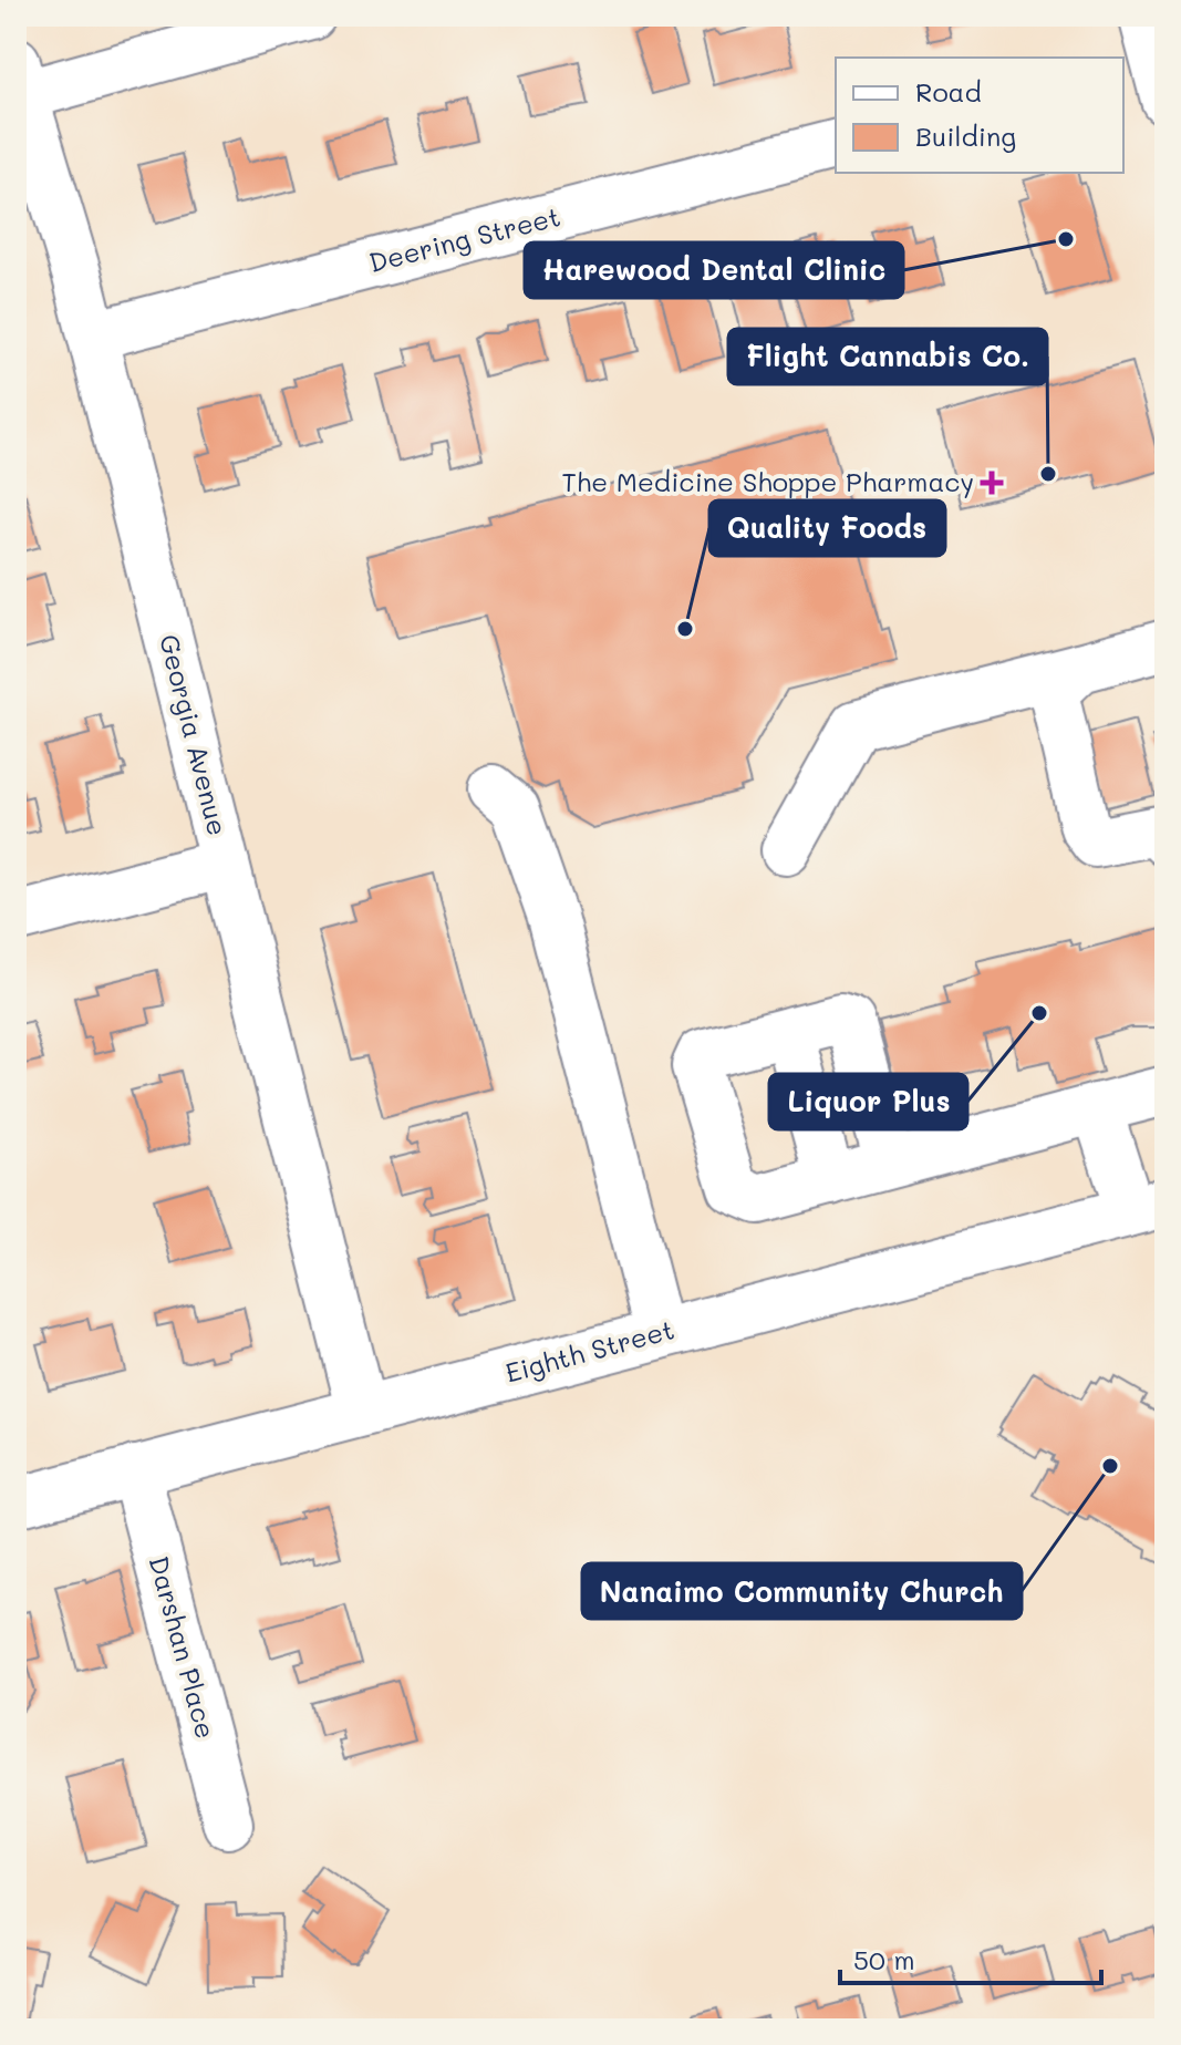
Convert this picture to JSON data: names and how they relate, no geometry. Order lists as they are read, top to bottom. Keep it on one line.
{"streets":{"street":["Deering Street","Georgia Avenue","Eighth Street","Darshan Place"]},"crossings":[["Deering Street","Georgia Avenue"],["Georgia Avenue","Eighth Street"],["Eighth Street","Darshan Place"]],"places":{"other":["Harewood Dental Clinic","Flight Cannabis Co.","Quality Foods","Liquor Plus","Nanaimo Community Church"],"health":["The Medicine Shoppe Pharmacy"]},"legend":["Road","Building"],"scale_bar":"50 m"}
